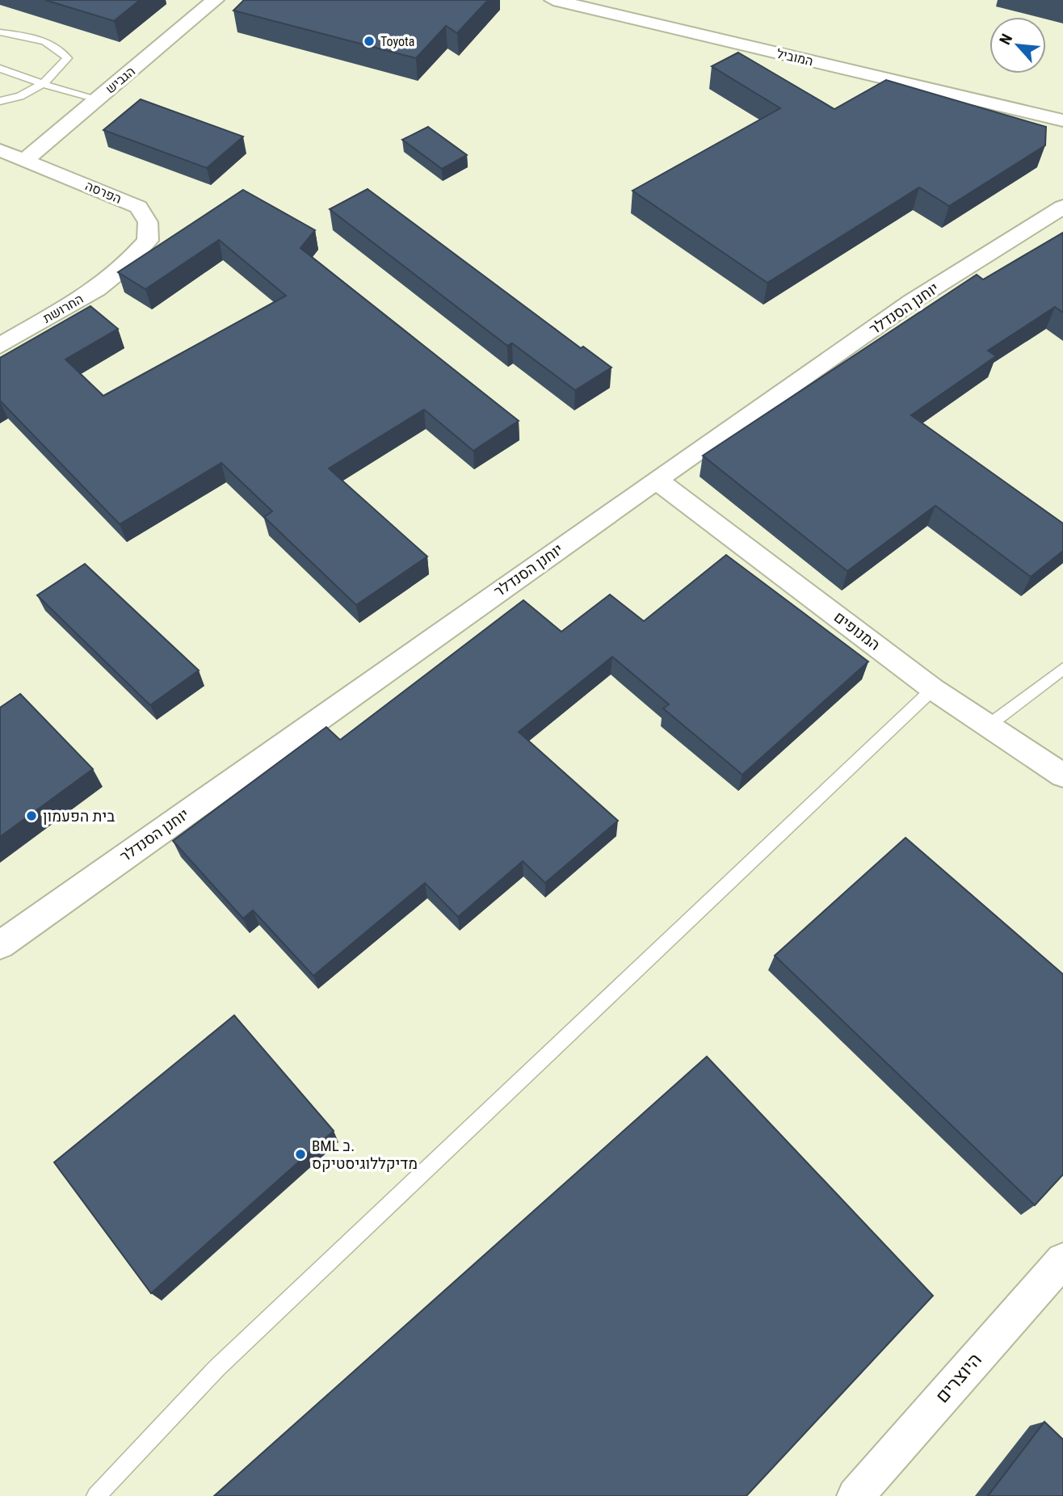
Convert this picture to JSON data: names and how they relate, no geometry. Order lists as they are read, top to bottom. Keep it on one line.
{"streets":{"street":["המוביל","הגביש","הפרסה","החרושת","יוחנן הסנדלר","המנופים","היוצרים"]},"crossings":[["הגביש","הפרסה"],["הפרסה","החרושת"],["יוחנן הסנדלר","המנופים"]],"places":["Toyota","בית הפעמון","BML ב. מדיקללוגיסטיקס"],"north":"top left"}
